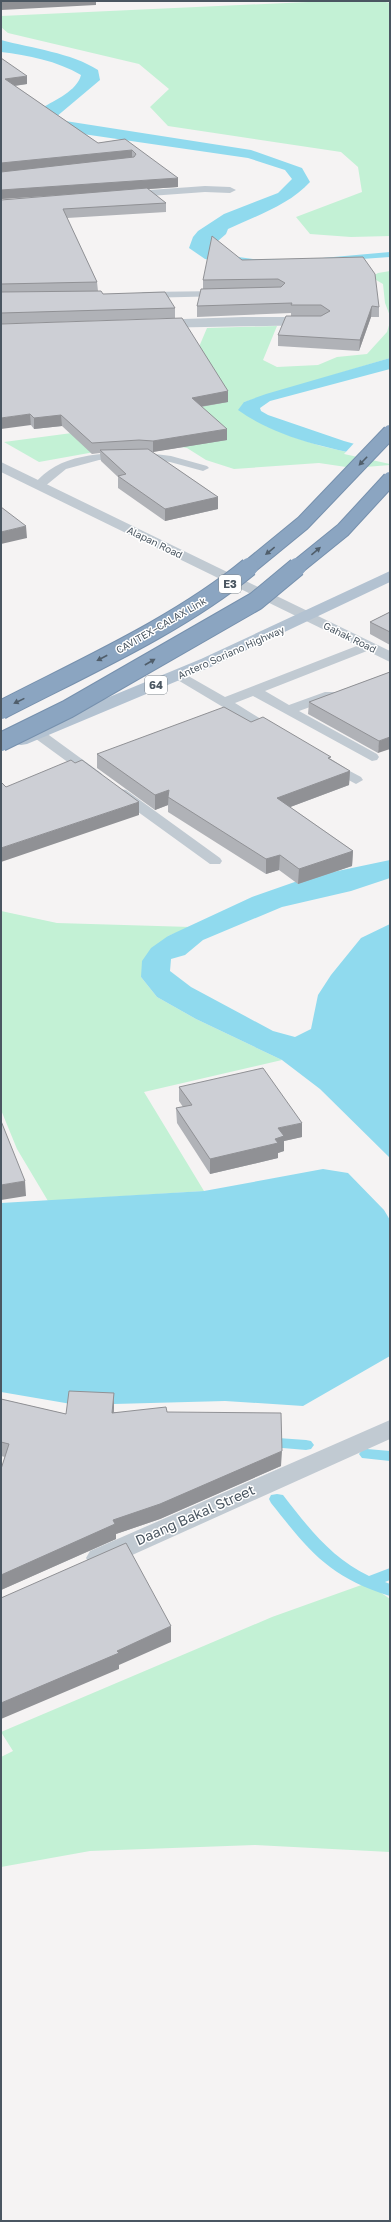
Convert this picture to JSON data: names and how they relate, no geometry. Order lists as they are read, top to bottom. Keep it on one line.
{"streets":{"highway":["E3","CAVITEX–CALAX Link"],"main road":["Antero Soriano Highway","64"],"street":["Alapan Road","Gahak Road","Daang Bakal Street"]},"crossings":[["Alapan Road","Gahak Road"],["Alapan Road","Antero Soriano Highway"],["Gahak Road","Antero Soriano Highway"]]}
